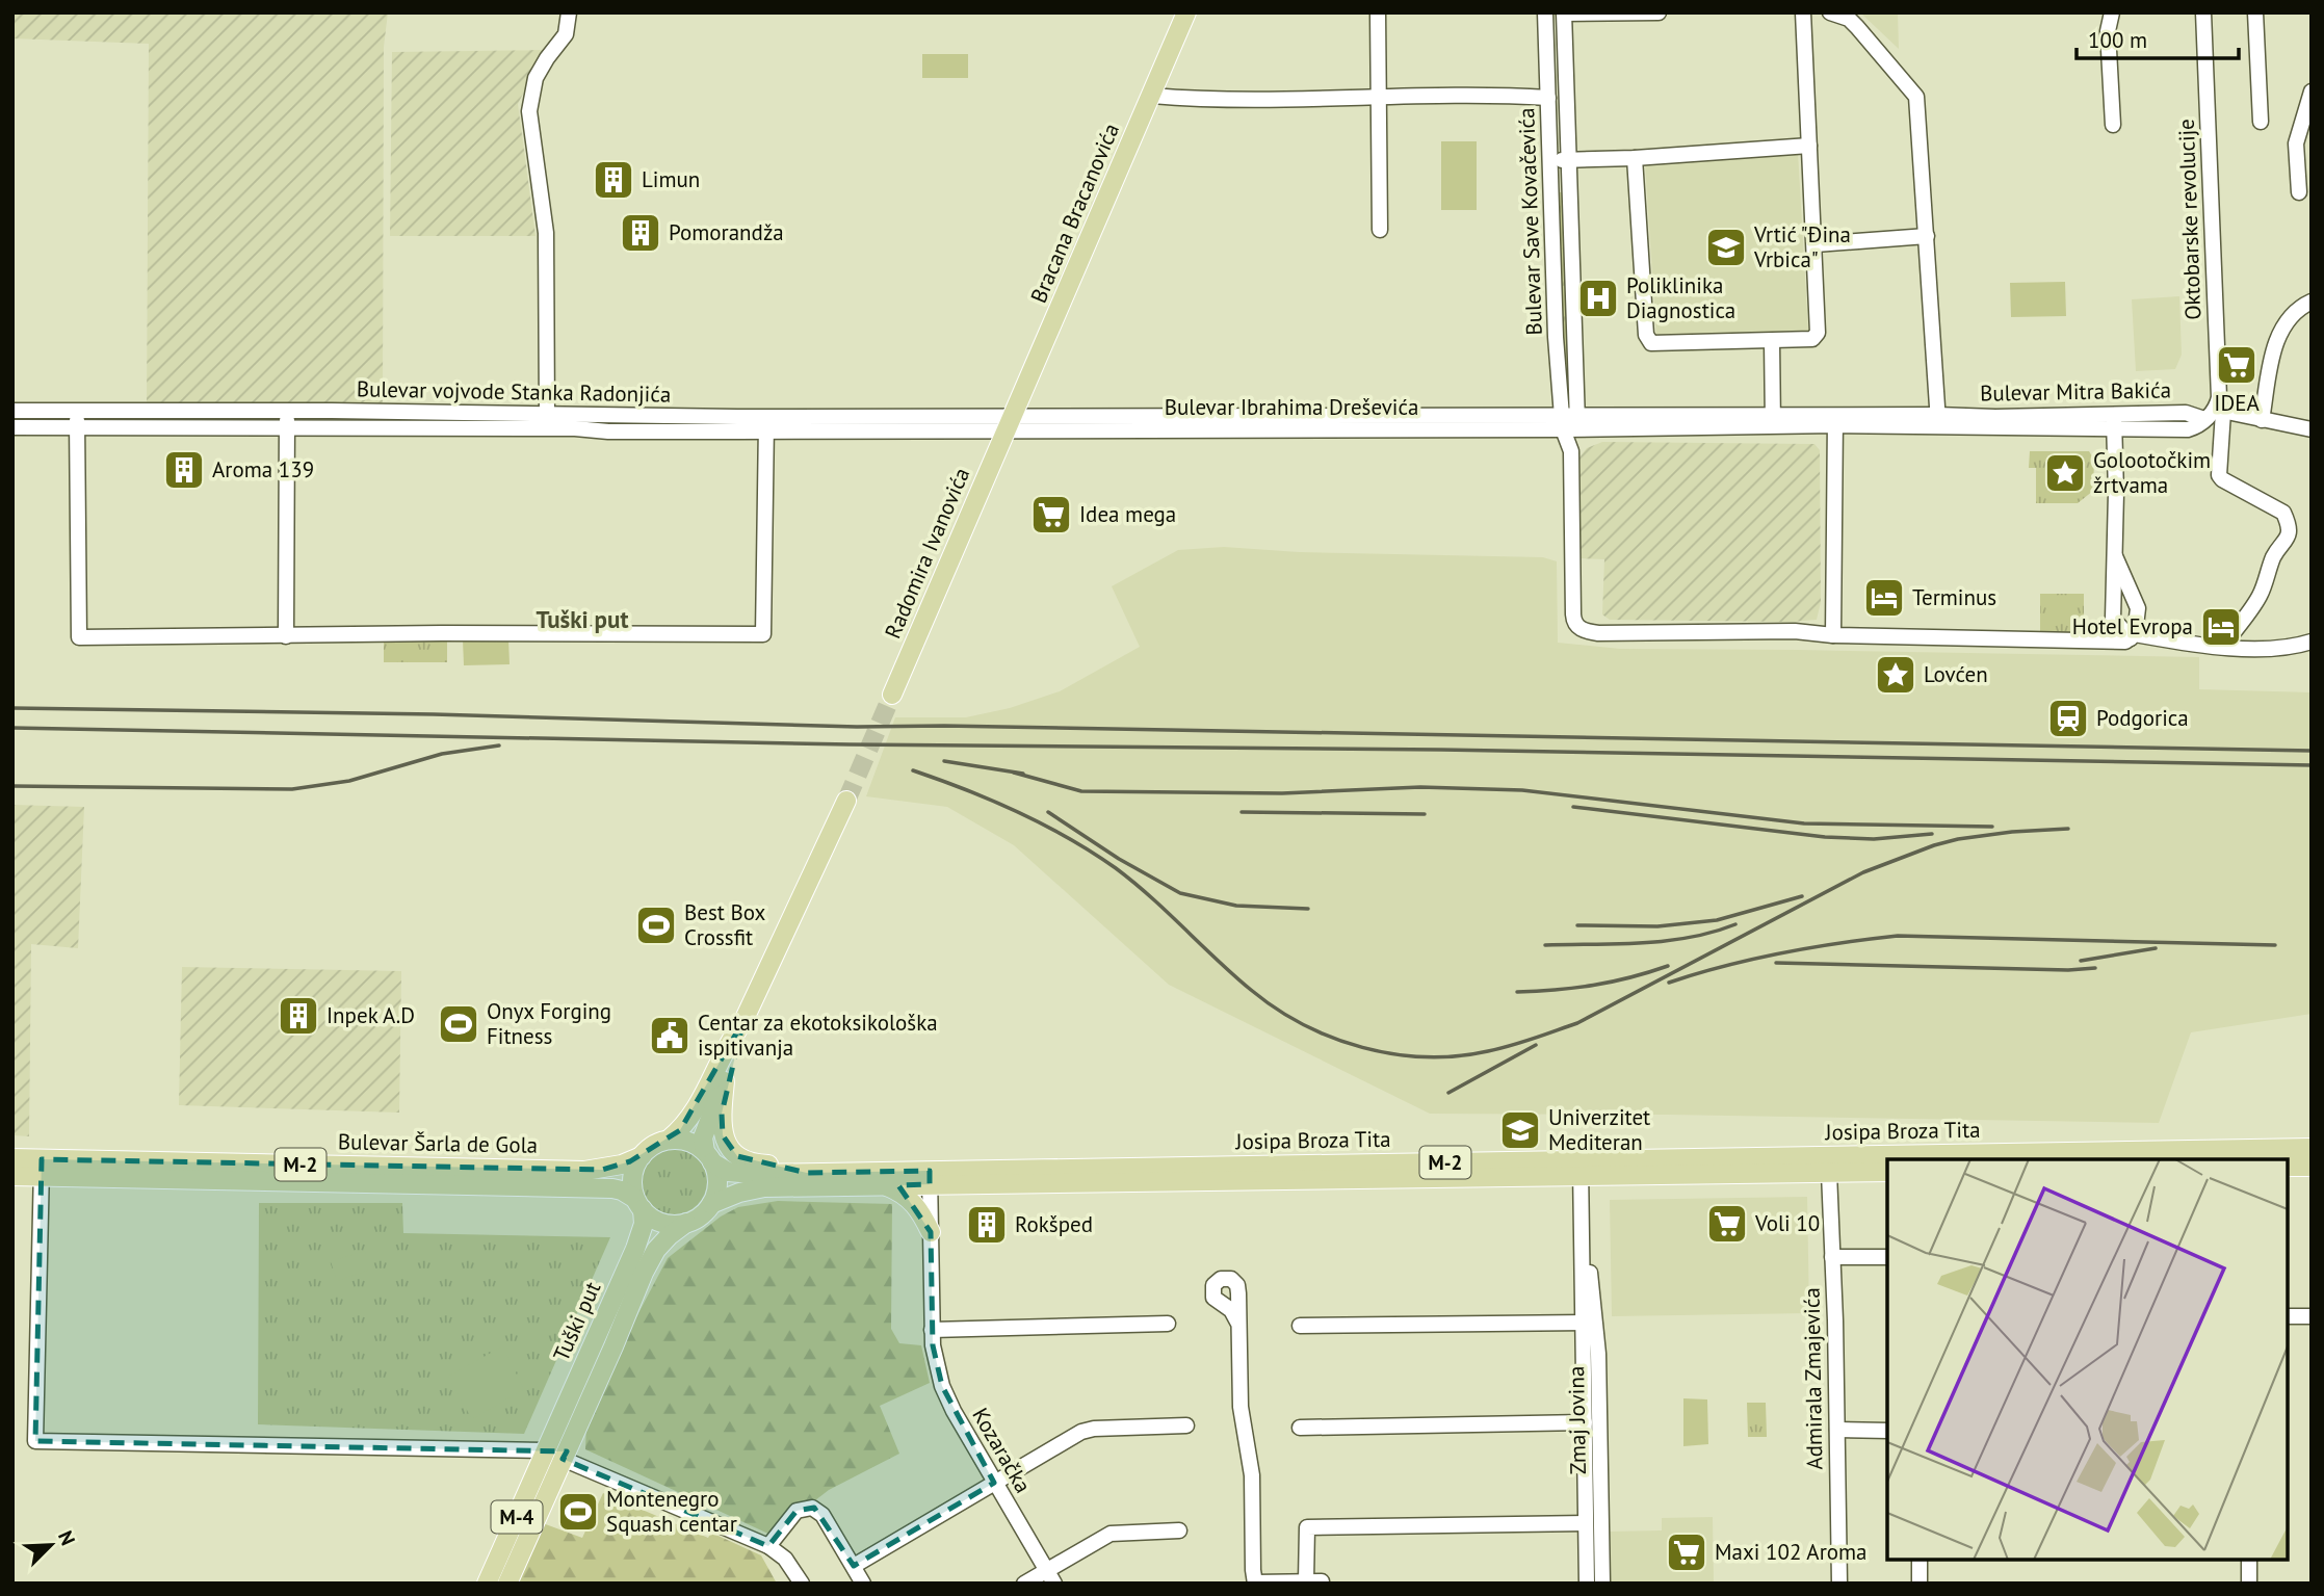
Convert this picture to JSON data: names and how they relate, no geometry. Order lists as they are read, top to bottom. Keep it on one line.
{"streets":{"main road":["Bracana Bracanovića","Radomira Ivanovića","Josipa Broza Tita","Bulevar Šarla de Gola","M-2","Tuški put","M-4"],"street":["Oktobarske revolucije","Bulevar Save Kovačevića","Bulevar vojvode Stanka Radonjića","Bulevar Mitra Bakića","Bulevar Ibrahima Dreševića","Admirala Zmajevića","Zmaj Jovina","Kozaračka"]},"crossings":[["Bracana Bracanovića","Bulevar vojvode Stanka Radonjića"],["Bracana Bracanovića","Bulevar Ibrahima Dreševića"],["Bracana Bracanovića","Radomira Ivanovića"],["Oktobarske revolucije","Bulevar Mitra Bakića"],["Bulevar Save Kovačevića","Bulevar Mitra Bakića"],["Bulevar Save Kovačevića","Bulevar Ibrahima Dreševića"],["Bulevar vojvode Stanka Radonjića","Bulevar Ibrahima Dreševića"],["Bulevar vojvode Stanka Radonjića","Radomira Ivanovića"],["Bulevar Mitra Bakića","Bulevar Ibrahima Dreševića"],["Bulevar Ibrahima Dreševića","Radomira Ivanovića"],["Josipa Broza Tita","Bulevar Šarla de Gola"],["Josipa Broza Tita","M-2"],["Josipa Broza Tita","Tuški put"],["Josipa Broza Tita","Admirala Zmajevića"],["Josipa Broza Tita","Zmaj Jovina"],["Josipa Broza Tita","Kozaračka"],["Bulevar Šarla de Gola","M-2"],["Bulevar Šarla de Gola","Tuški put"],["M-2","Tuški put"],["Tuški put","M-4"]],"districts":["Tuški put"],"places":{"building":["Limun","Pomorandža","Aroma 139","Inpek A.D","Rokšped"],"school or university":["Vrtić \"Đina Vrbica\"","Univerzitet Mediteran"],"hospital":["Poliklinika Diagnostica"],"supermarket":["IDEA","Idea mega","Voli 10","Maxi 102 Aroma"],"place":["Golootočkim žrtvama","Lovćen"],"hotel":["Terminus","Hotel Evropa"],"station":["Podgorica"],"sports":["Best Box Crossfit","Onyx Forging Fitness","Montenegro Squash centar"],"public building":["Centar za ekotoksikološka ispitivanja"]},"scale_bar":"100 m","north":"top right"}
